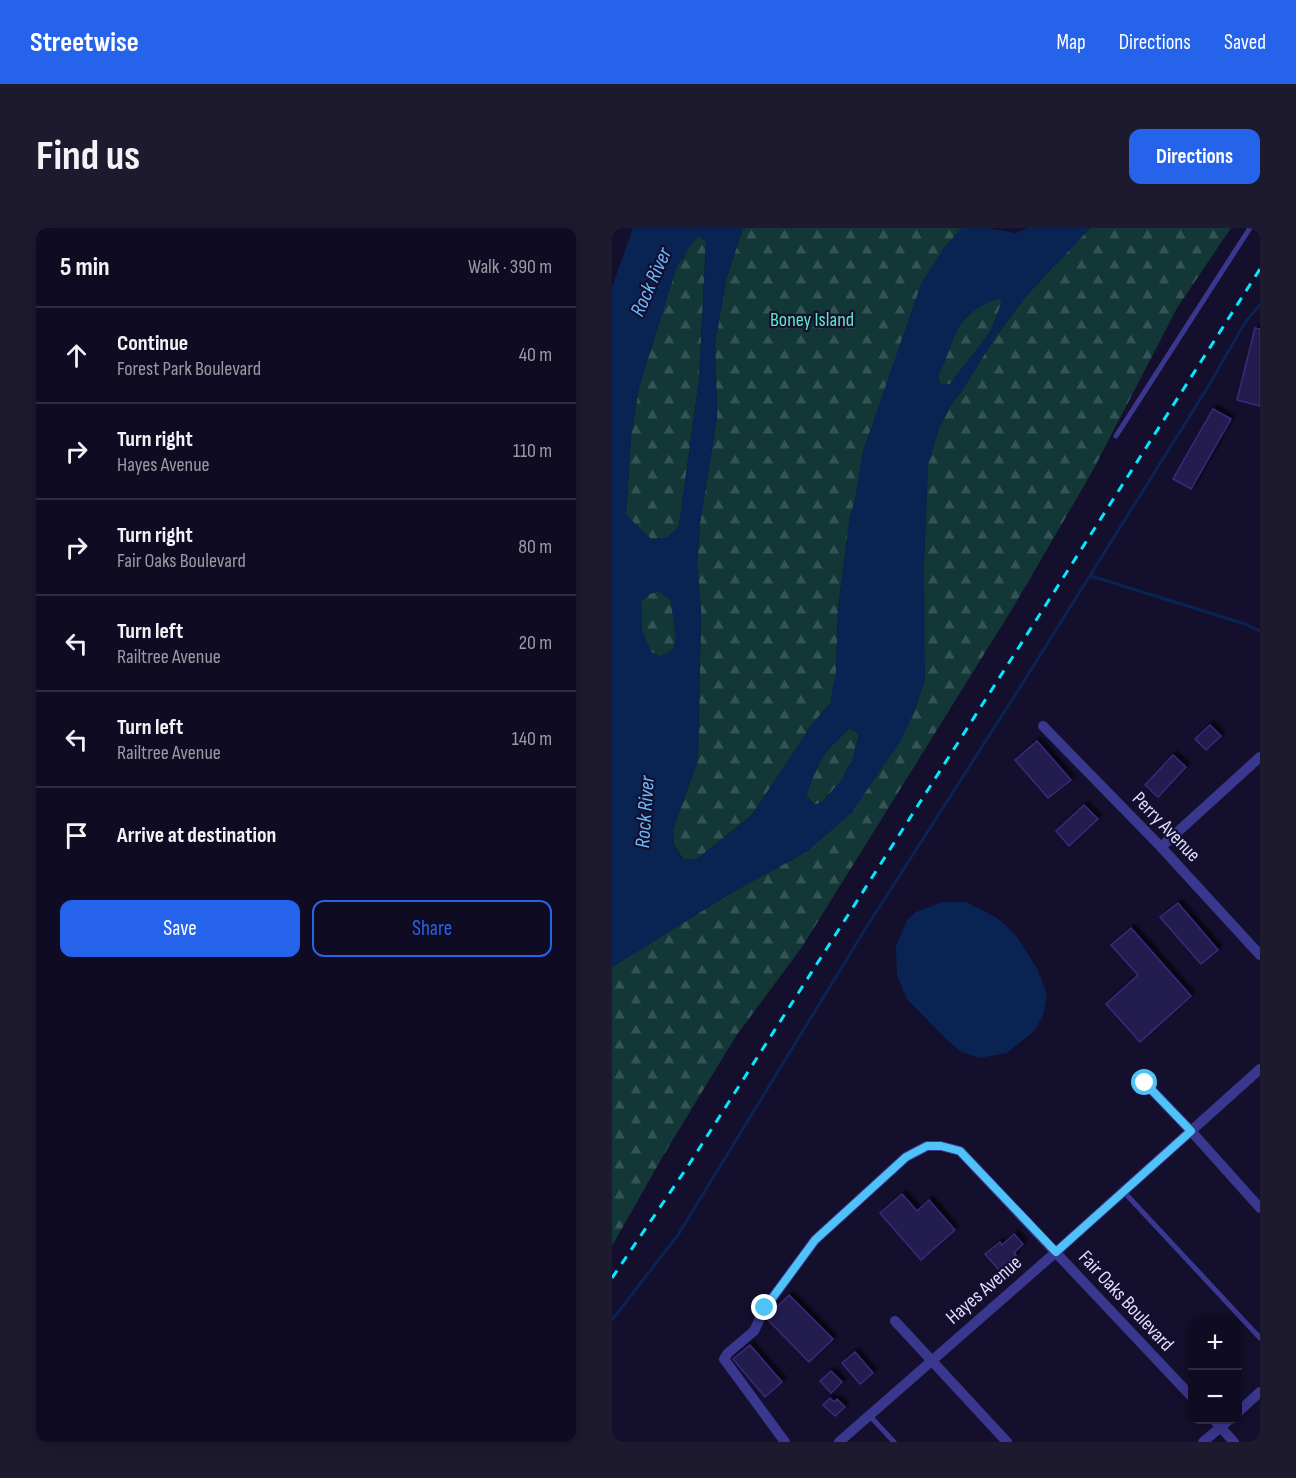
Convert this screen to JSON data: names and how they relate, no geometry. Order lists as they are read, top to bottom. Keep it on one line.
{"streets":{"street":["Perry Avenue","Hayes Avenue","Fair Oaks Boulevard"]},"crossings":[["Hayes Avenue","Fair Oaks Boulevard"]],"water":["Rock River"],"parks":["Boney Island"],"page":{"header":"Streetwise","nav":["Map","Directions","Saved"],"buttons":["Directions",["Save","Share"]],"title":"Find us","heading":["5 min","Walk · 390 m"],"list":[["Continue","Forest Park Boulevard","40 m"],["Turn right","Hayes Avenue","110 m"],["Turn right","Fair Oaks Boulevard","80 m"],["Turn left","Railtree Avenue","20 m"],["Turn left","Railtree Avenue","140 m"],"Arrive at destination"],"map_buttons":["+","−"]}}
